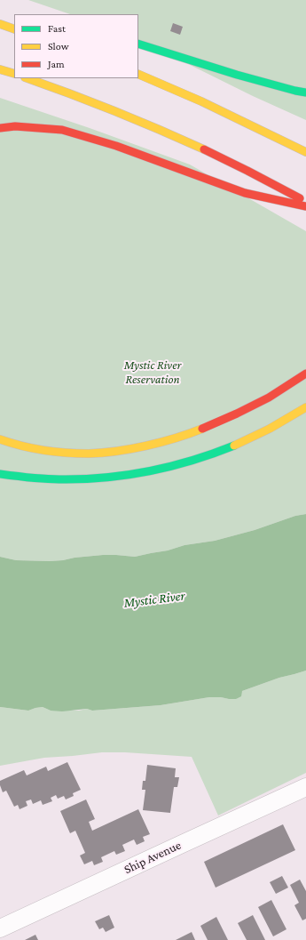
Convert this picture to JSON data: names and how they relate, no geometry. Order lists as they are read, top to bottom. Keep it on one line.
{"streets":{"street":["Ship Avenue"]},"water":["Mystic River"],"parks":["Mystic River Reservation"],"legend":["Fast","Slow","Jam"]}
